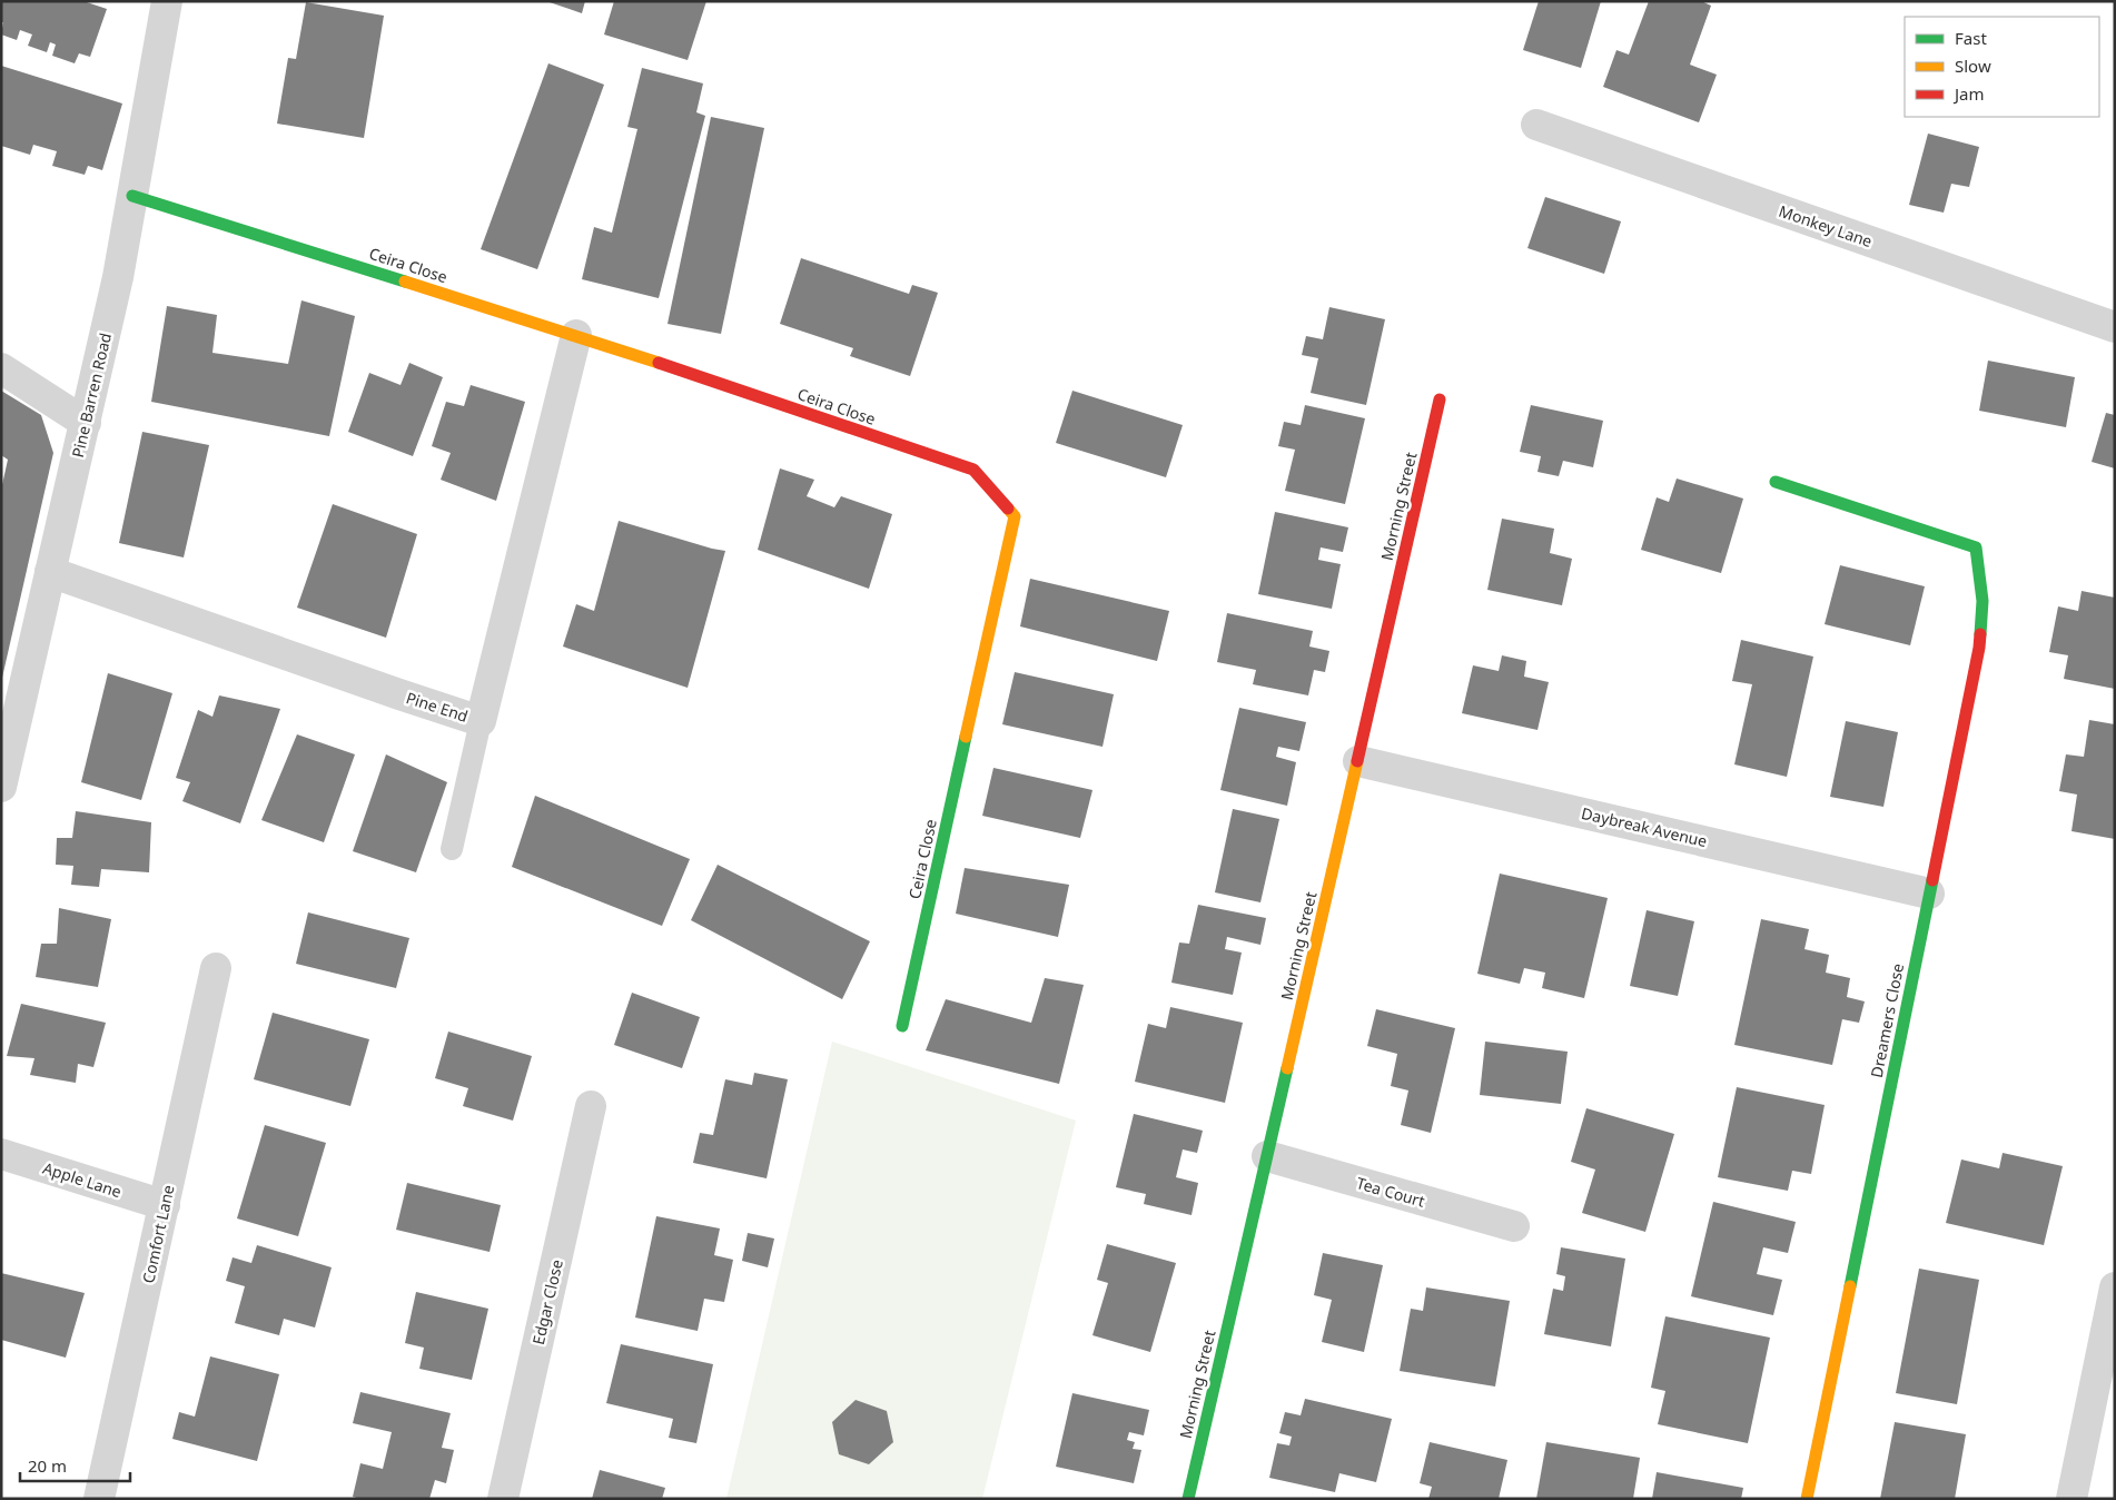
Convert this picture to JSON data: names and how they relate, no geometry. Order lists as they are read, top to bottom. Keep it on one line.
{"streets":{"street":["Monkey Lane","Ceira Close","Pine Barren Road","Morning Street","Pine End","Daybreak Avenue","Dreamers Close","Apple Lane","Tea Court","Comfort Lane","Edgar Close"]},"crossings":[["Ceira Close","Pine Barren Road"],["Ceira Close","Pine End"],["Pine Barren Road","Pine End"],["Morning Street","Daybreak Avenue"],["Morning Street","Tea Court"],["Daybreak Avenue","Dreamers Close"],["Apple Lane","Comfort Lane"]],"legend":["Fast","Slow","Jam"],"scale_bar":"20 m"}
